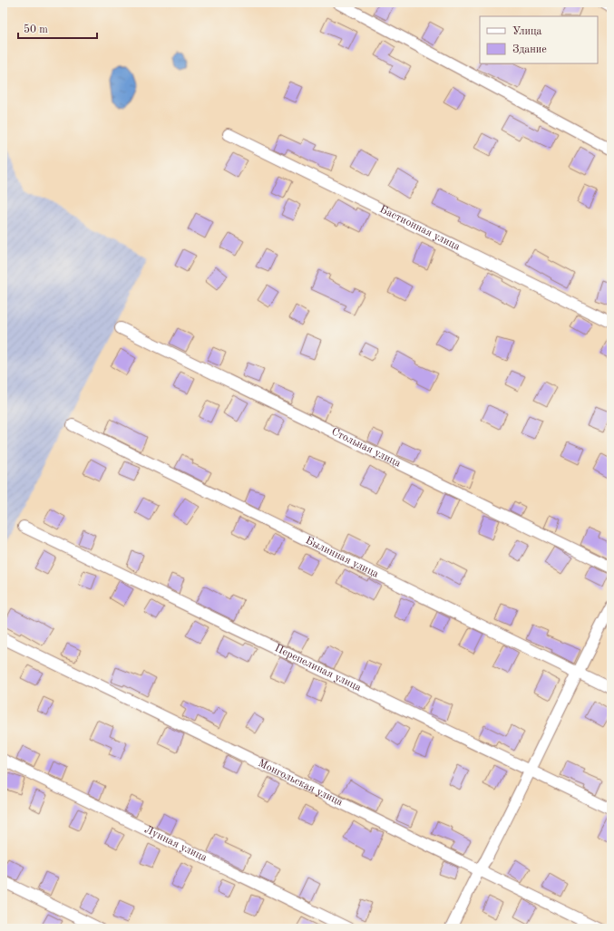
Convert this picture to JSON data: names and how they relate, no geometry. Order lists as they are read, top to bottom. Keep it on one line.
{"streets":{"street":["Бастионная улица","Стольная улица","Былинная улица","Перепелиная улица","Монгольская улица","Лунная улица"]},"legend":["Улица","Здание"],"scale_bar":"50 m"}
